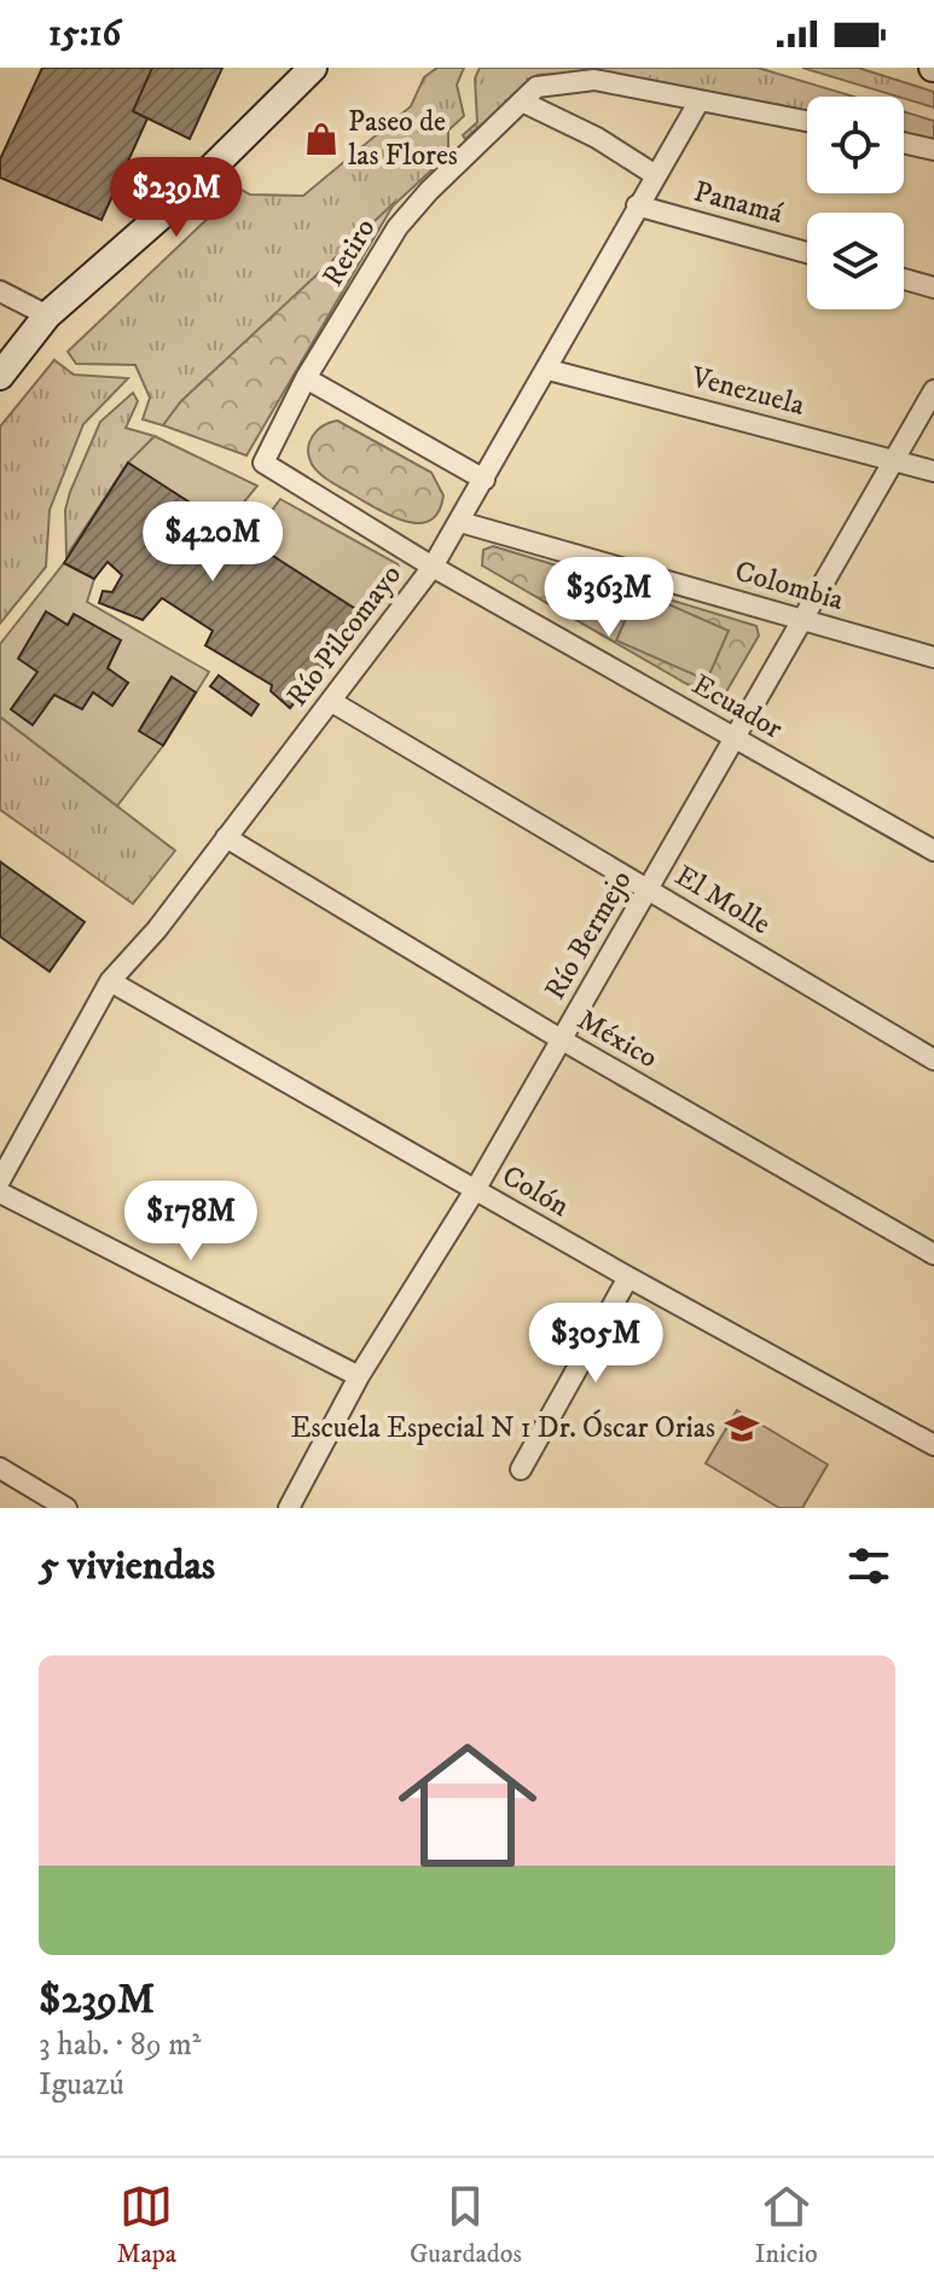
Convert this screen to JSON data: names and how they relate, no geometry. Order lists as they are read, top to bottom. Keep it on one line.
{"streets":{"street":["Panamá","Retiro","Venezuela","Colombia","Río Pilcomayo","Ecuador","El Molle","Río Bermejo","México","Colón"]},"crossings":[["Panamá","Río Pilcomayo"],["Retiro","Ecuador"],["Venezuela","Río Pilcomayo"],["Venezuela","Río Bermejo"],["Colombia","Río Pilcomayo"],["Colombia","Río Bermejo"],["Río Pilcomayo","Ecuador"],["Río Pilcomayo","El Molle"],["Río Pilcomayo","México"],["Río Pilcomayo","Colón"],["Ecuador","Río Bermejo"],["El Molle","Río Bermejo"],["Río Bermejo","México"],["Río Bermejo","Colón"]],"places":{"shop":["Paseo de las Flores"],"school or university":["Escuela Especial N 1 Dr. Óscar Orias"]},"page":{"status":"15:16","price":["$239M","$420M","$363M","$178M","$305M"],"heading":"5 viviendas","list":[{"name":"$239M","note":"3 hab. · 89 m² · Iguazú"}],"tabs":["Mapa","Guardados","Inicio"]}}
